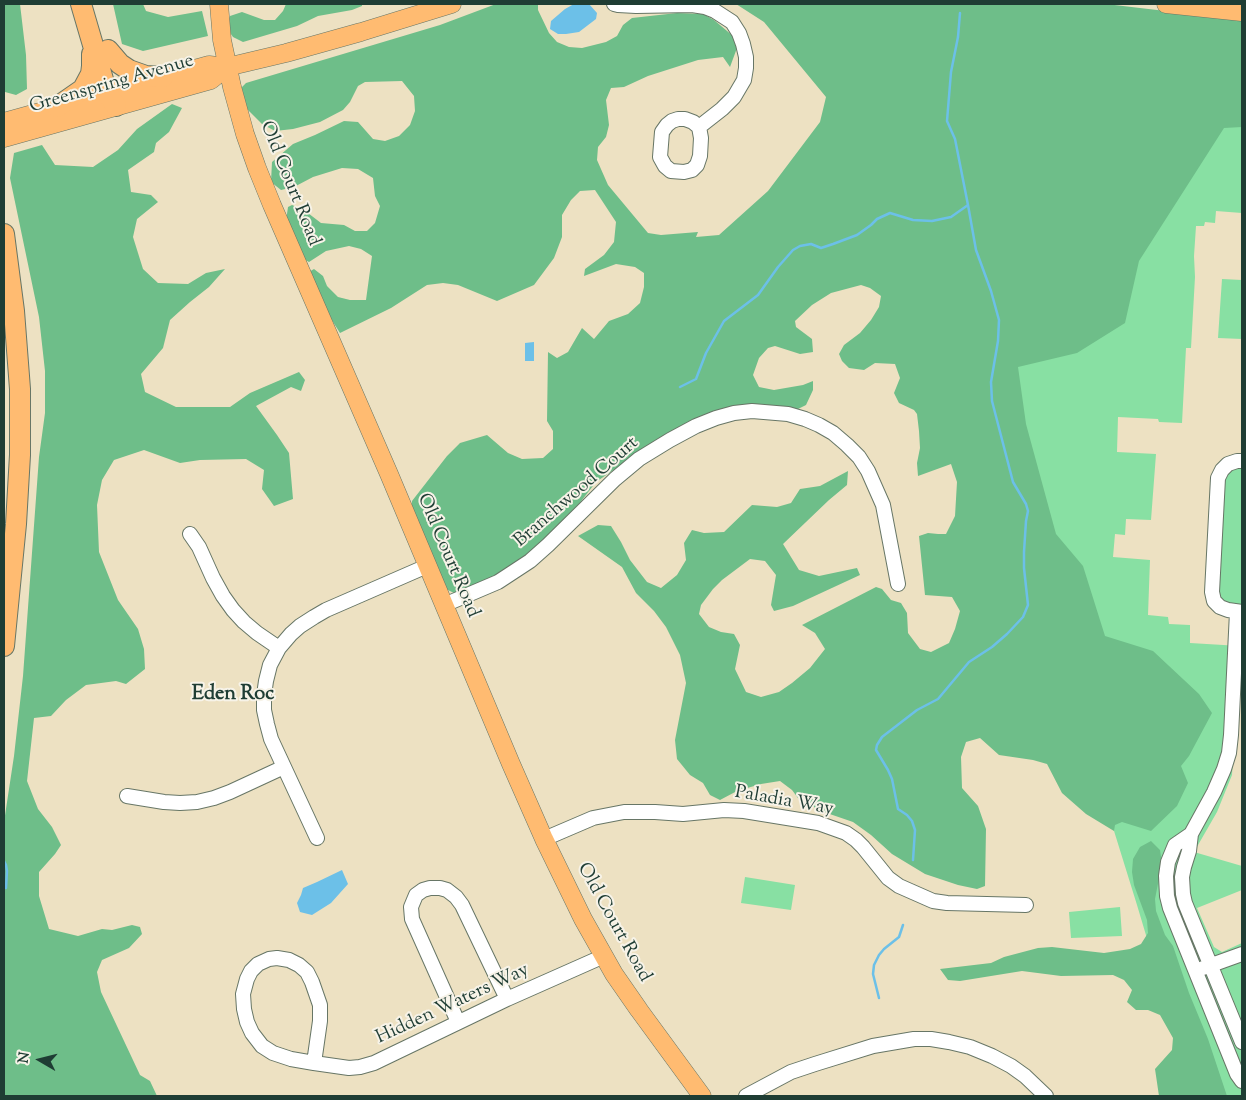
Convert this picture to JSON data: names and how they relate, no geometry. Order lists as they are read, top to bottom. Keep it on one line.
{"streets":{"main road":["Greenspring Avenue","Old Court Road"],"street":["Branchwood Court","Paladia Way","Hidden Waters Way"]},"crossings":[["Greenspring Avenue","Old Court Road"],["Old Court Road","Branchwood Court"],["Old Court Road","Paladia Way"],["Old Court Road","Hidden Waters Way"]],"districts":["Eden Roc"],"north":"left"}
